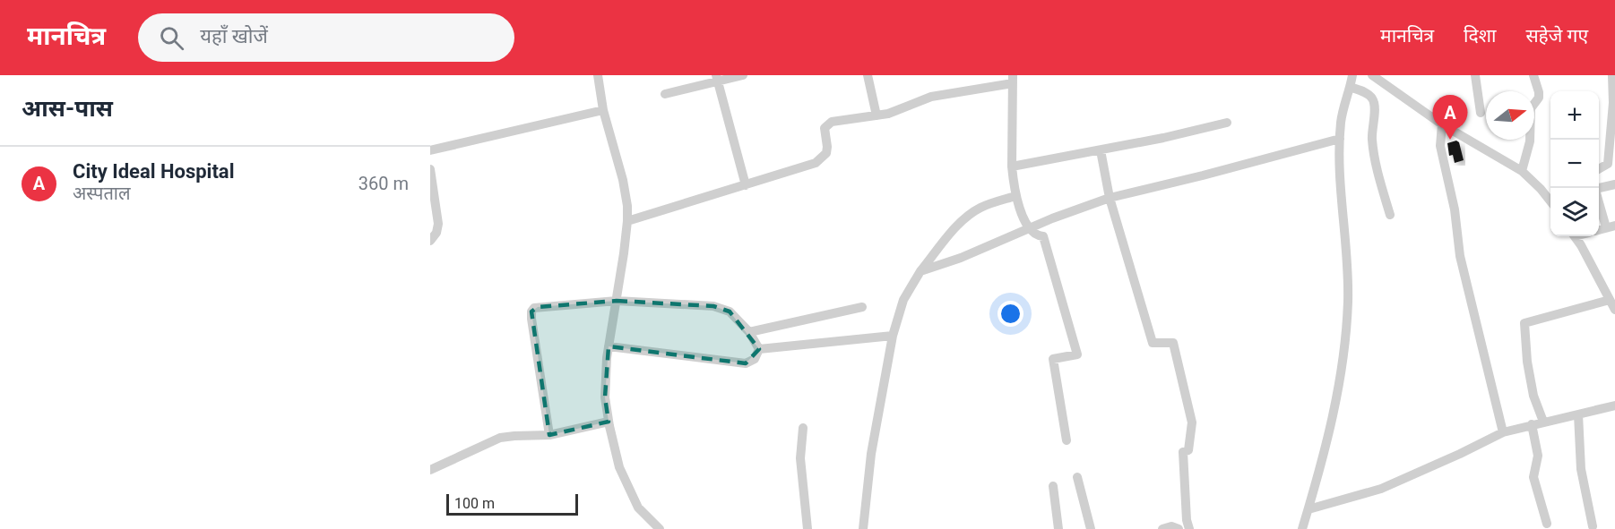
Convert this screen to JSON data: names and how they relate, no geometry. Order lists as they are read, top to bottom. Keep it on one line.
{"scale_bar":"100 m","north":"right","page":{"header":"मानचित्र","search":"यहाँ खोजें","nav":["मानचित्र","दिशा","सहेजे गए"],"heading":"आस-पास","map_buttons":["+","−"],"pins":"A","list":[{"mark":"A","name":"City Ideal Hospital","note":"अस्पताल","value":"360 m"}],"scale":"100 m"}}
